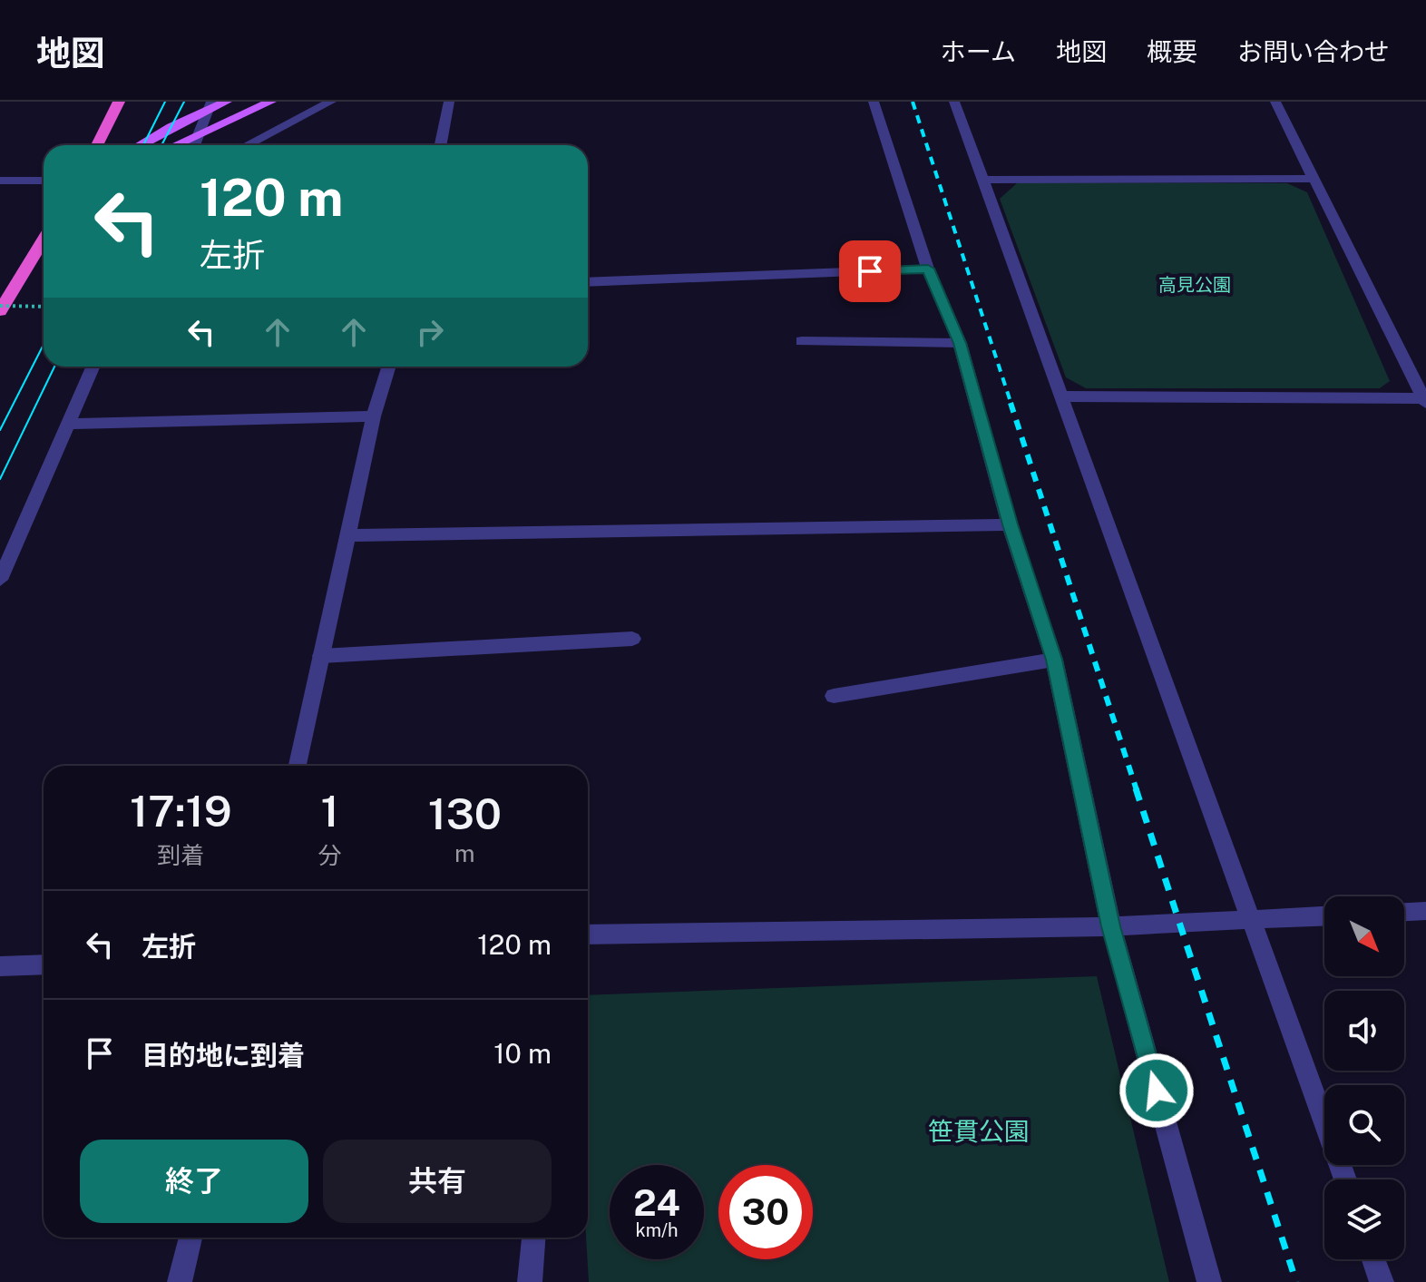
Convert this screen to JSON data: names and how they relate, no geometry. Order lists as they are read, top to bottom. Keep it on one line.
{"parks":["高見公園","笹貫公園"],"north":"bottom right","page":{"header":"地図","nav":["ホーム","地図","概要","お問い合わせ"],"turn":["120 m","左折"],"eta":["17:19","到着","1","分","130","m"],"list":[{"name":"左折","value":"120 m"},{"name":"目的地に到着","value":"10 m"}],"buttons":["終了","共有"],"speed":"24 km/h","limit":"30"}}
